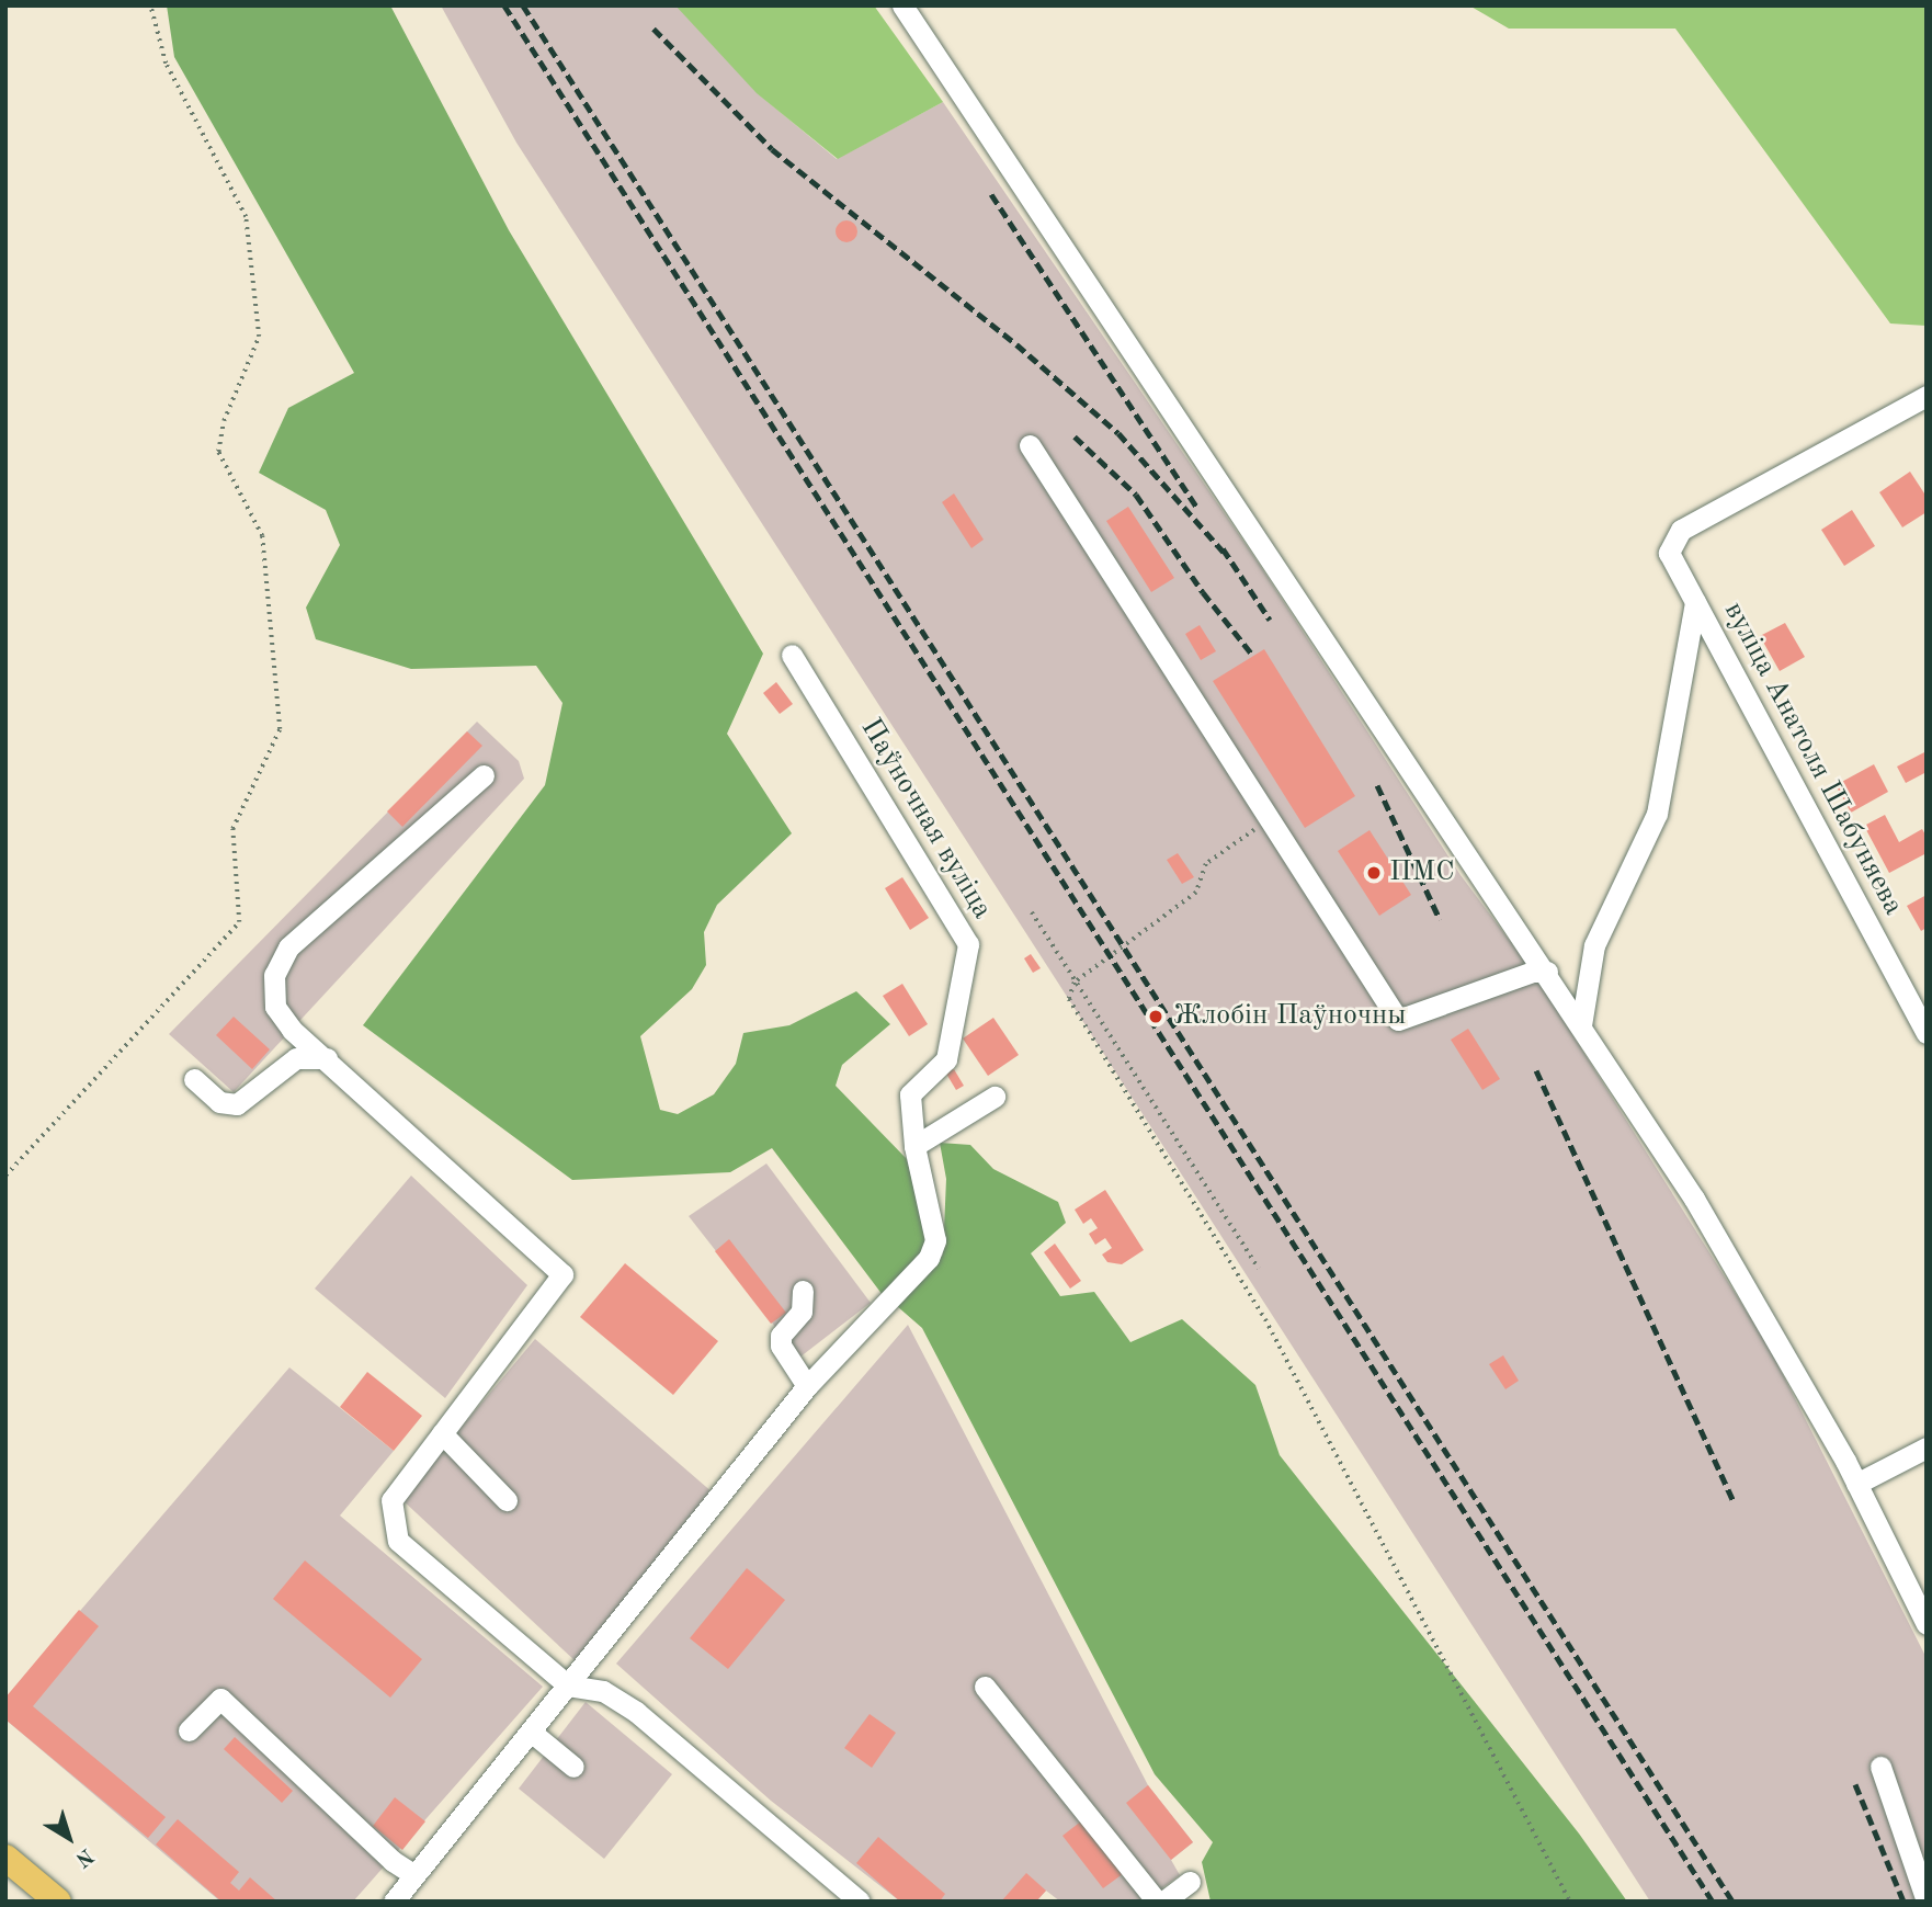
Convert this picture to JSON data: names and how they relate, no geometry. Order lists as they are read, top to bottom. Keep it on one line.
{"streets":{"street":["вуліца Анатоля Шабуняева","Паўночная вуліца"]},"places":["ПМС","Жлобін Паўночны"],"north":"bottom right"}
